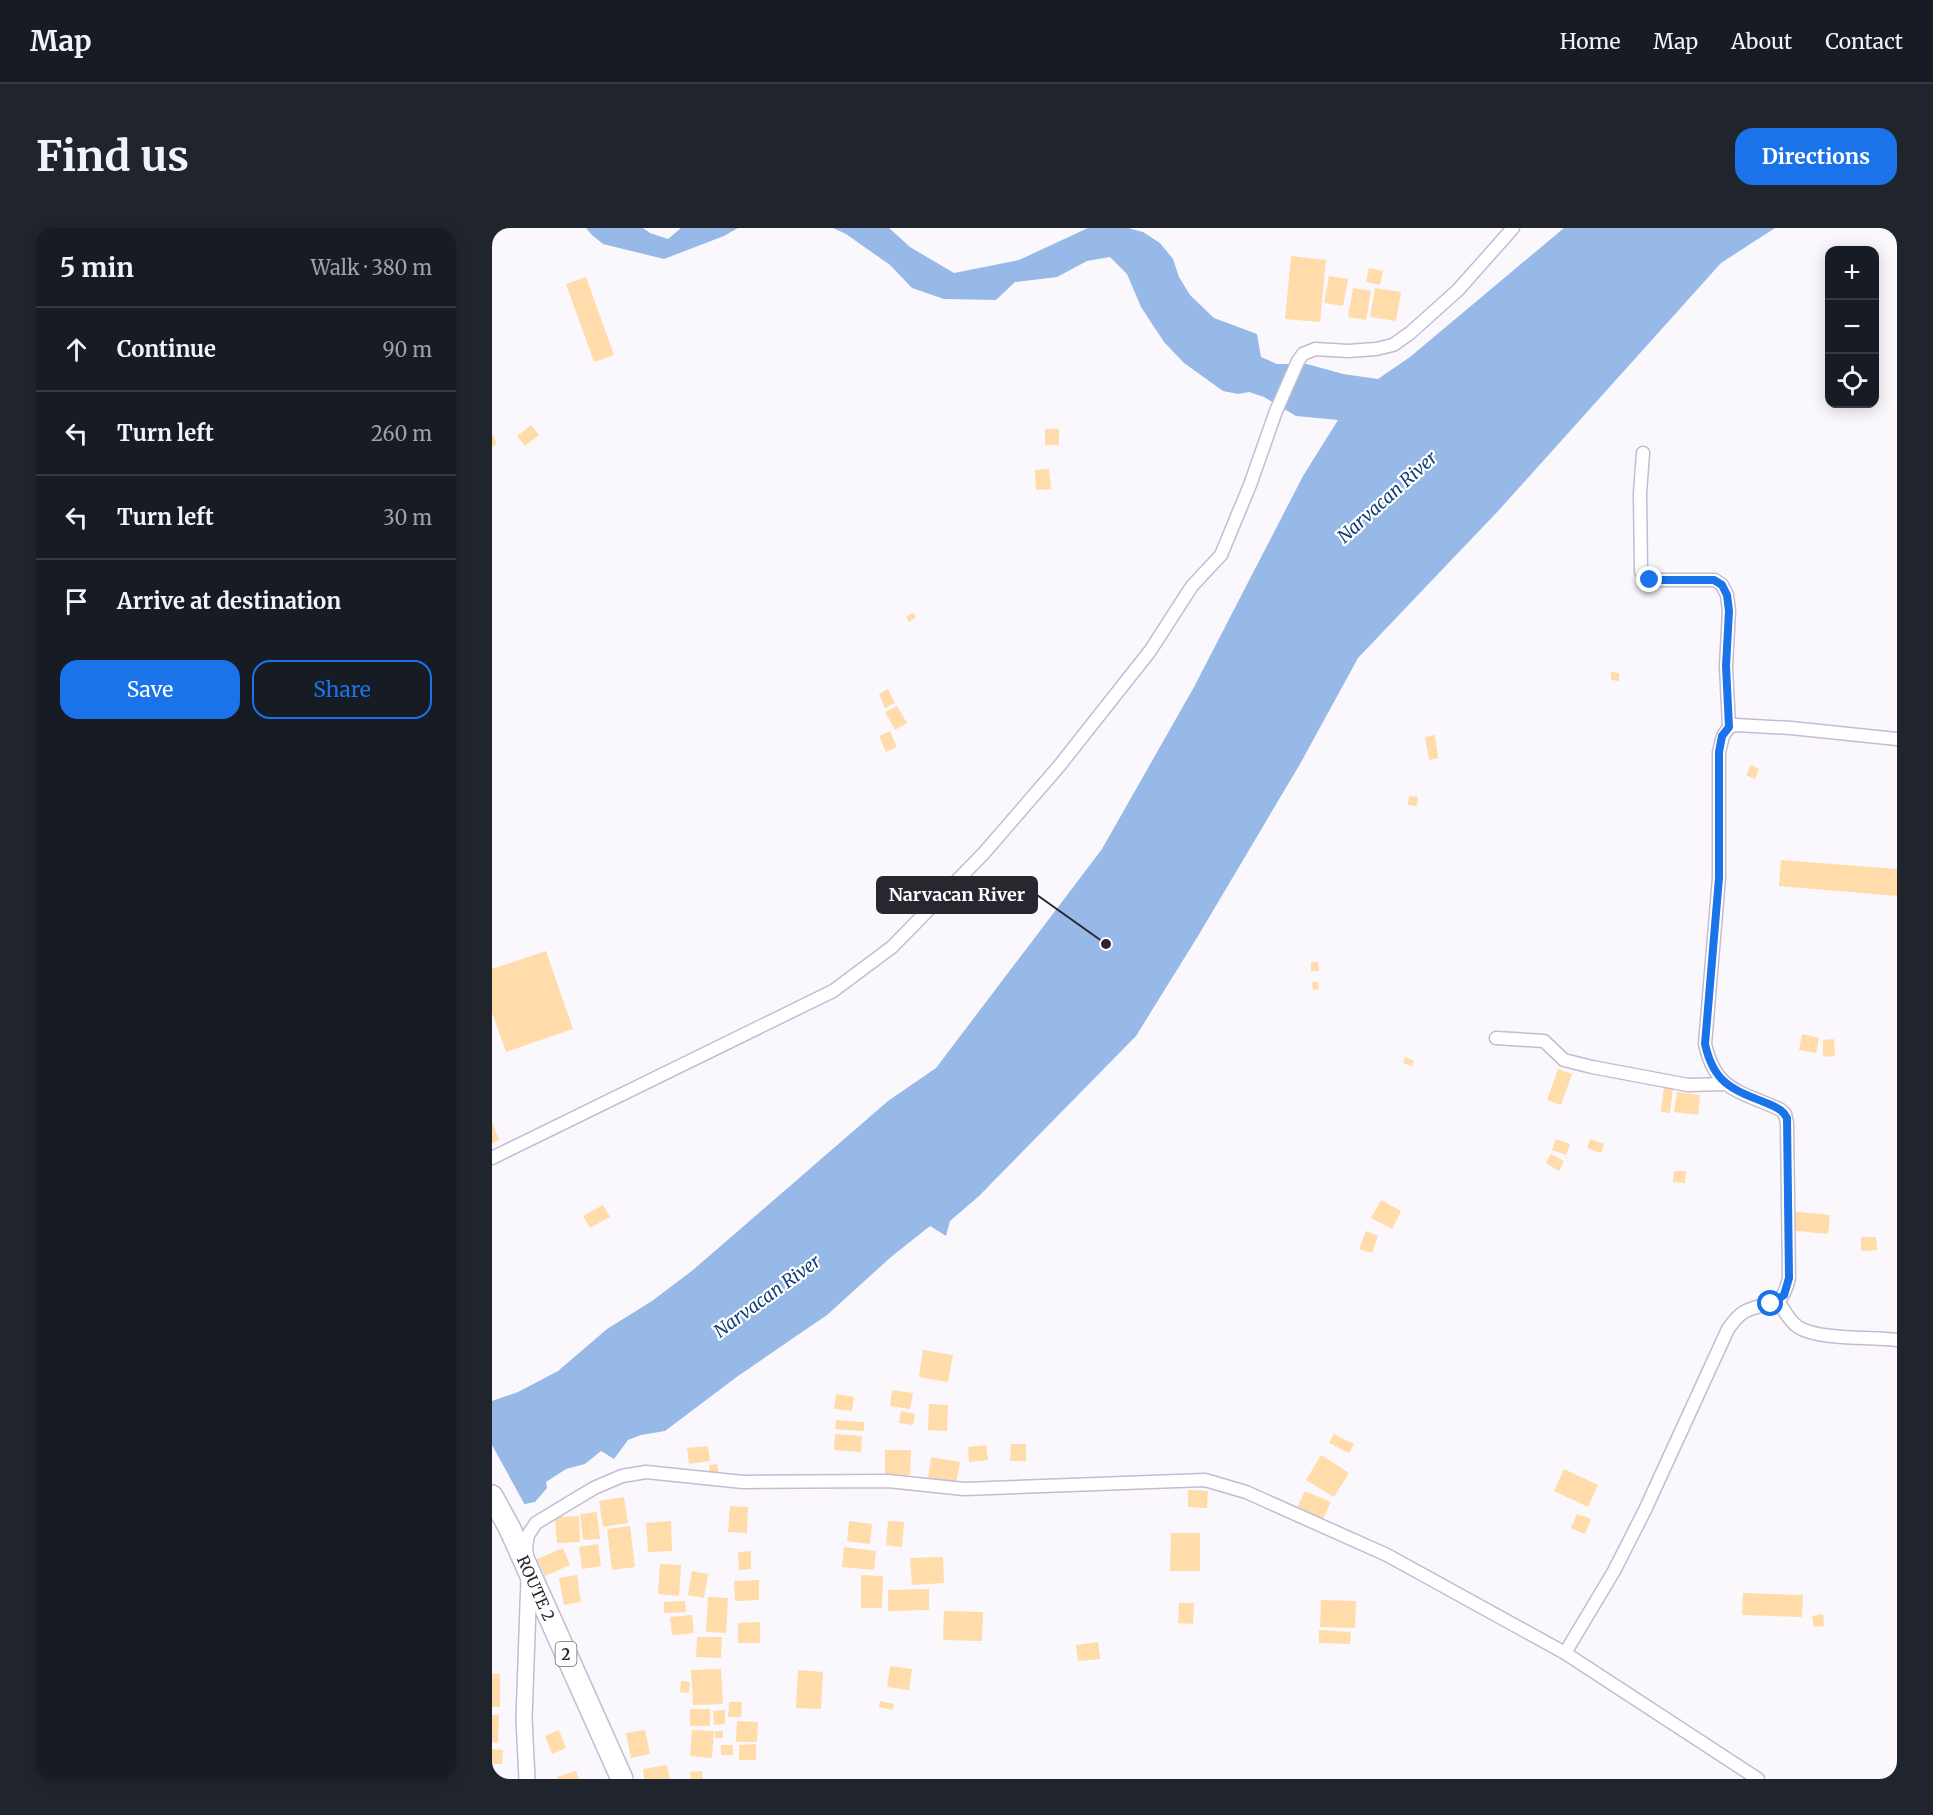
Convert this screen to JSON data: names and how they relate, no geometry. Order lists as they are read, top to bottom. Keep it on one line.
{"streets":{"highway":["ROUTE 2","2"]},"water":["Narvacan River"],"places":["Narvacan River"],"page":{"header":"Map","nav":["Home","Map","About","Contact"],"buttons":["Directions",["Save","Share"]],"title":"Find us","heading":["5 min","Walk · 380 m"],"map_buttons":["+","−"],"list":[["Continue","90 m"],["Turn left","260 m"],["Turn left","30 m"],"Arrive at destination"]}}
